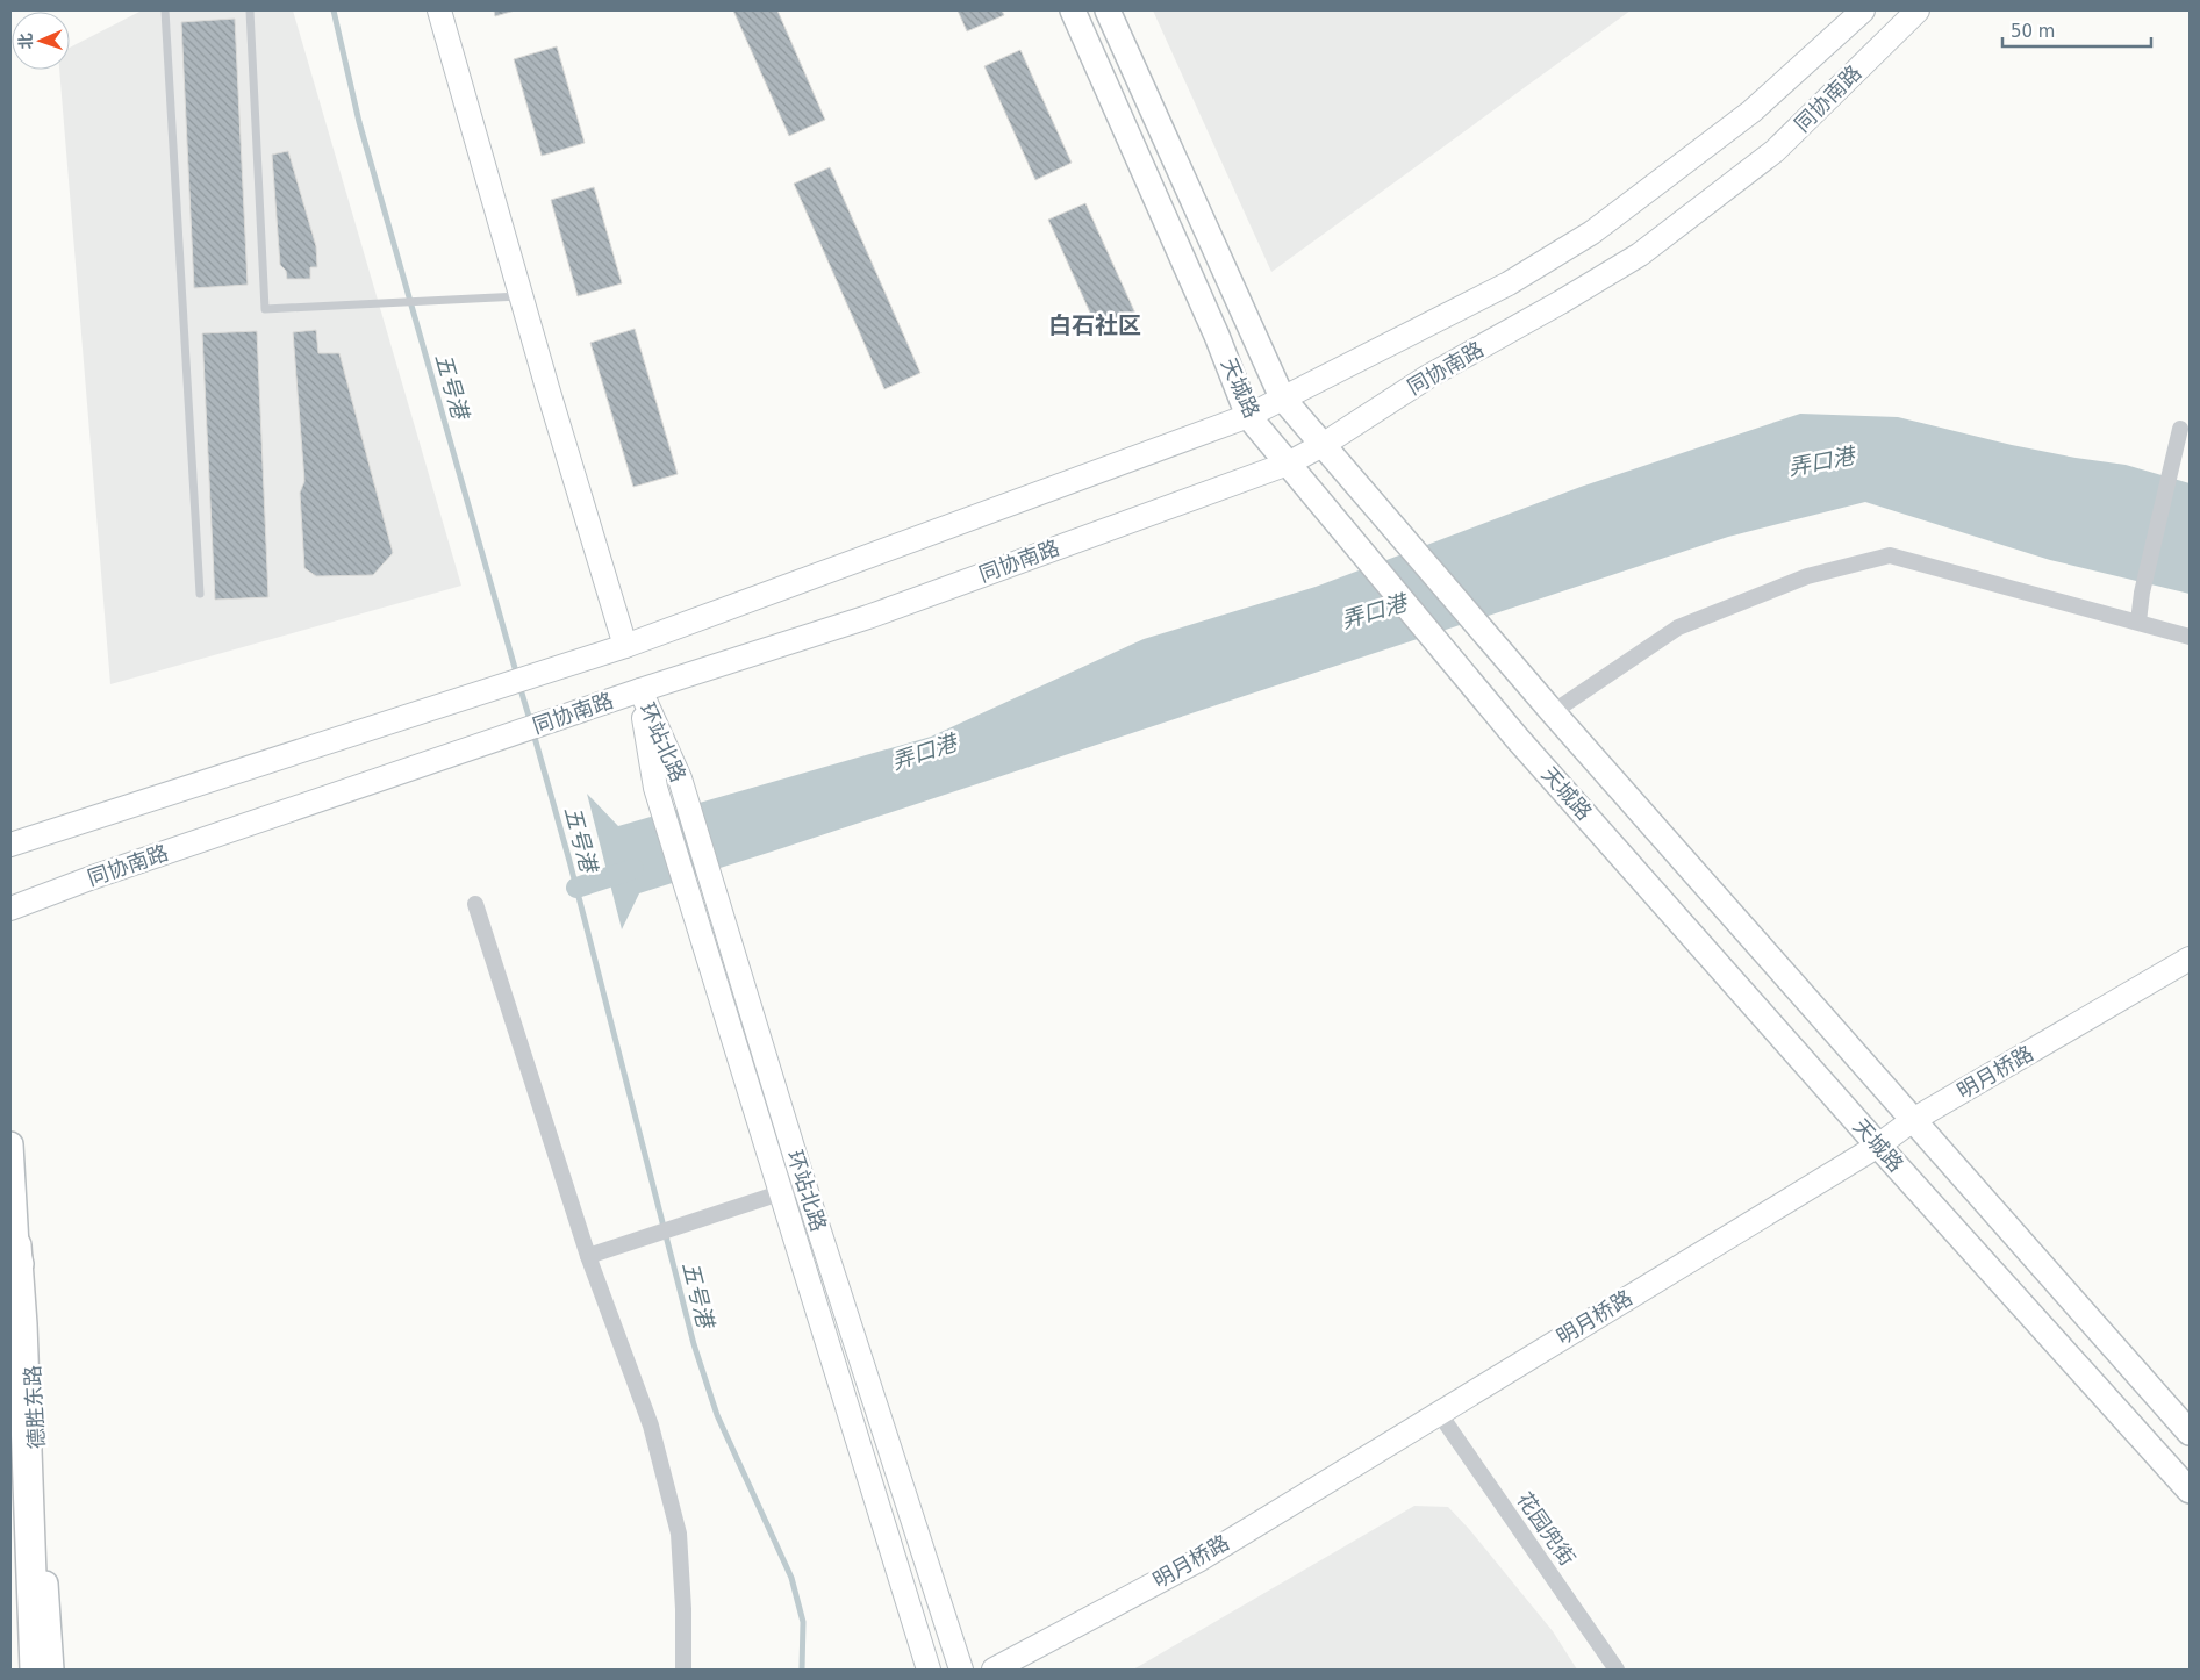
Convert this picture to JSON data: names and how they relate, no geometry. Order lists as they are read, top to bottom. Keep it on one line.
{"streets":{"main road":["同协南路","天城路","环站北路","明月桥路","德胜东路"],"street":["花园兜街"]},"crossings":[["同协南路","天城路"],["同协南路","环站北路"],["天城路","明月桥路"],["明月桥路","花园兜街"]],"districts":["白石社区"],"water":["五号港","弄口港"],"scale_bar":"50 m","north":"left"}
